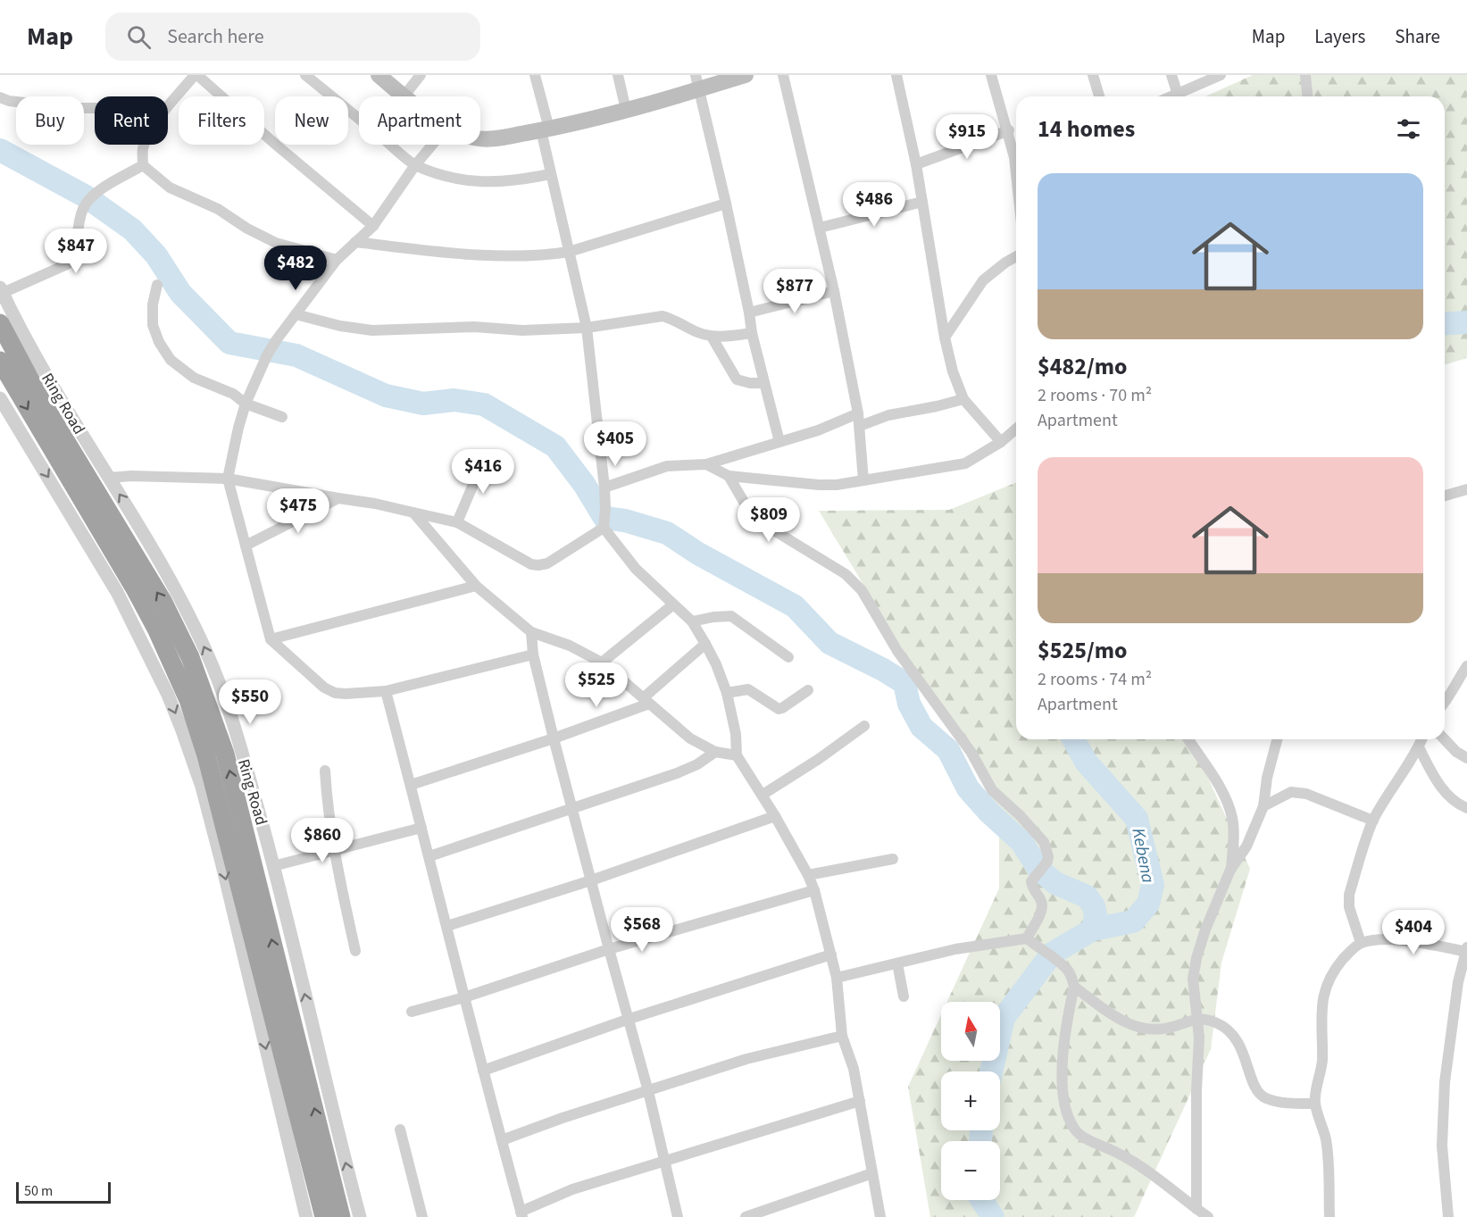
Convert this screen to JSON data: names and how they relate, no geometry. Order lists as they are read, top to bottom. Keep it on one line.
{"streets":{"highway":["Ring Road"]},"water":["Kebena"],"scale_bar":"50 m","north":"top","page":{"header":"Map","search":"Search here","nav":["Map","Layers","Share"],"chip":["Buy","Rent","Filters","New","Apartment"],"heading":"14 homes","price":["$915","$486","$847","$482","$877","$405","$416","$475","$809","$525","$550","$860","$568","$404"],"list":[{"name":"$482/mo","note":"2 rooms · 70 m² · Apartment"},{"name":"$525/mo","note":"2 rooms · 74 m² · Apartment"}],"map_buttons":["+","−"],"scale":"50 m"}}
